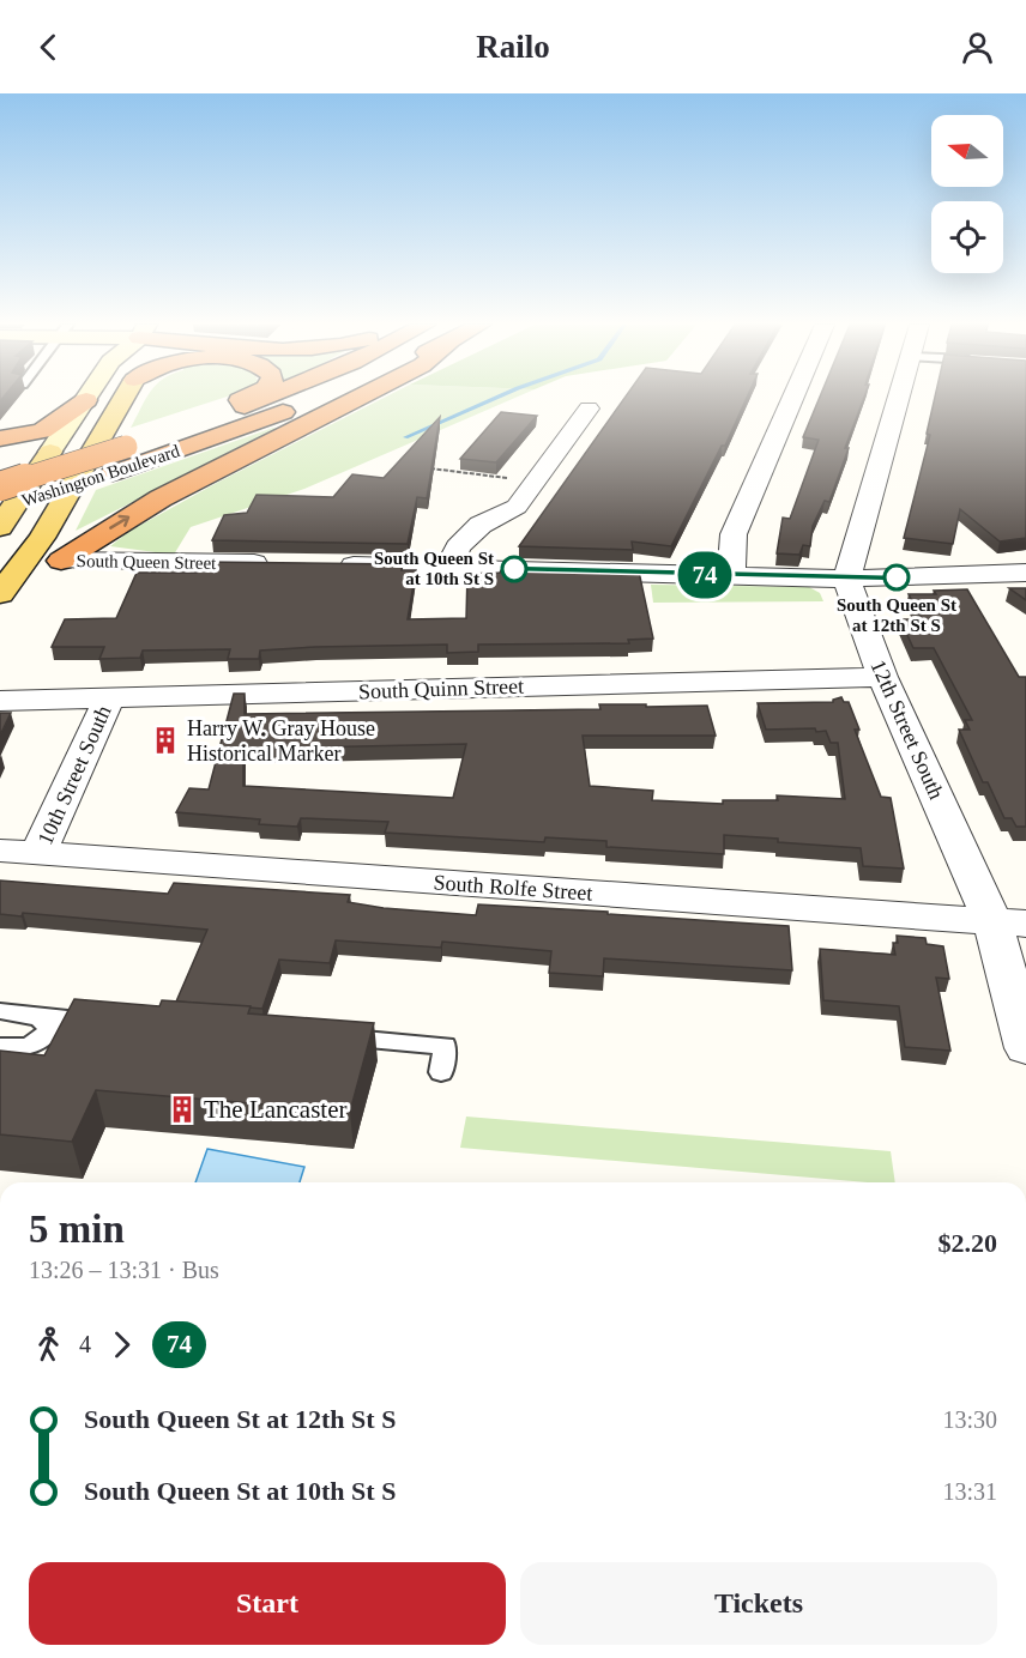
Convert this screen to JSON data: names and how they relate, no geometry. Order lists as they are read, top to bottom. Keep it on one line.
{"streets":{"highway":["Washington Boulevard"],"main road":["South Queen Street"],"street":["South Quinn Street","12th Street South","10th Street South","South Rolfe Street"]},"crossings":[["South Quinn Street","12th Street South"],["South Quinn Street","10th Street South"],["12th Street South","South Rolfe Street"],["10th Street South","South Rolfe Street"]],"places":{"other":["South Queen St at 10th St S","South Queen St at 12th St S"],"building":["Harry W. Gray House Historical Marker","The Lancaster"]},"lines":["bus line 74"],"north":"left","page":{"header":"Railo","on_map":"74","heading":["5 min","13:26 – 13:31 · Bus","$2.20"],"legs":["4","74"],"list":[{"name":"South Queen St at 12th St S","value":"13:30"},{"name":"South Queen St at 10th St S","value":"13:31"}],"buttons":["Start","Tickets"]}}
